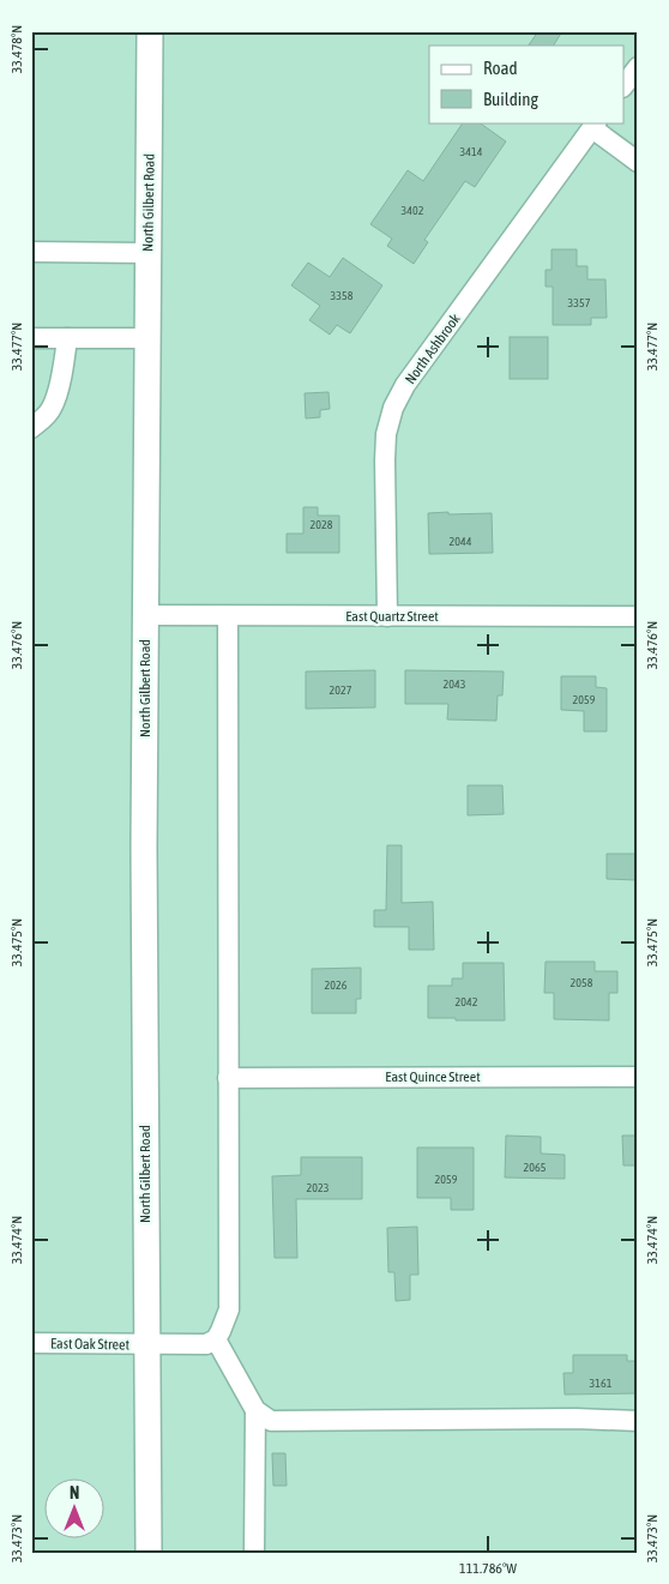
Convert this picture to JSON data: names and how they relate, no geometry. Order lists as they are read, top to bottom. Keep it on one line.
{"streets":{"main road":["North Gilbert Road"],"street":["North Ashbrook","East Quartz Street","East Quince Street","East Oak Street"]},"crossings":[["North Gilbert Road","East Quartz Street"],["North Gilbert Road","East Oak Street"],["North Ashbrook","East Quartz Street"]],"house_numbers":["3414","3402","3358","3357","2028","2044","2043","2027","2059","2058","2026","2042","2065","2059","2023","3161"],"legend":["Road","Building"],"north":"top","coordinates":["33.478°N","33.477°N","33.476°N","33.475°N","33.474°N","33.473°N","111.786°W"]}
